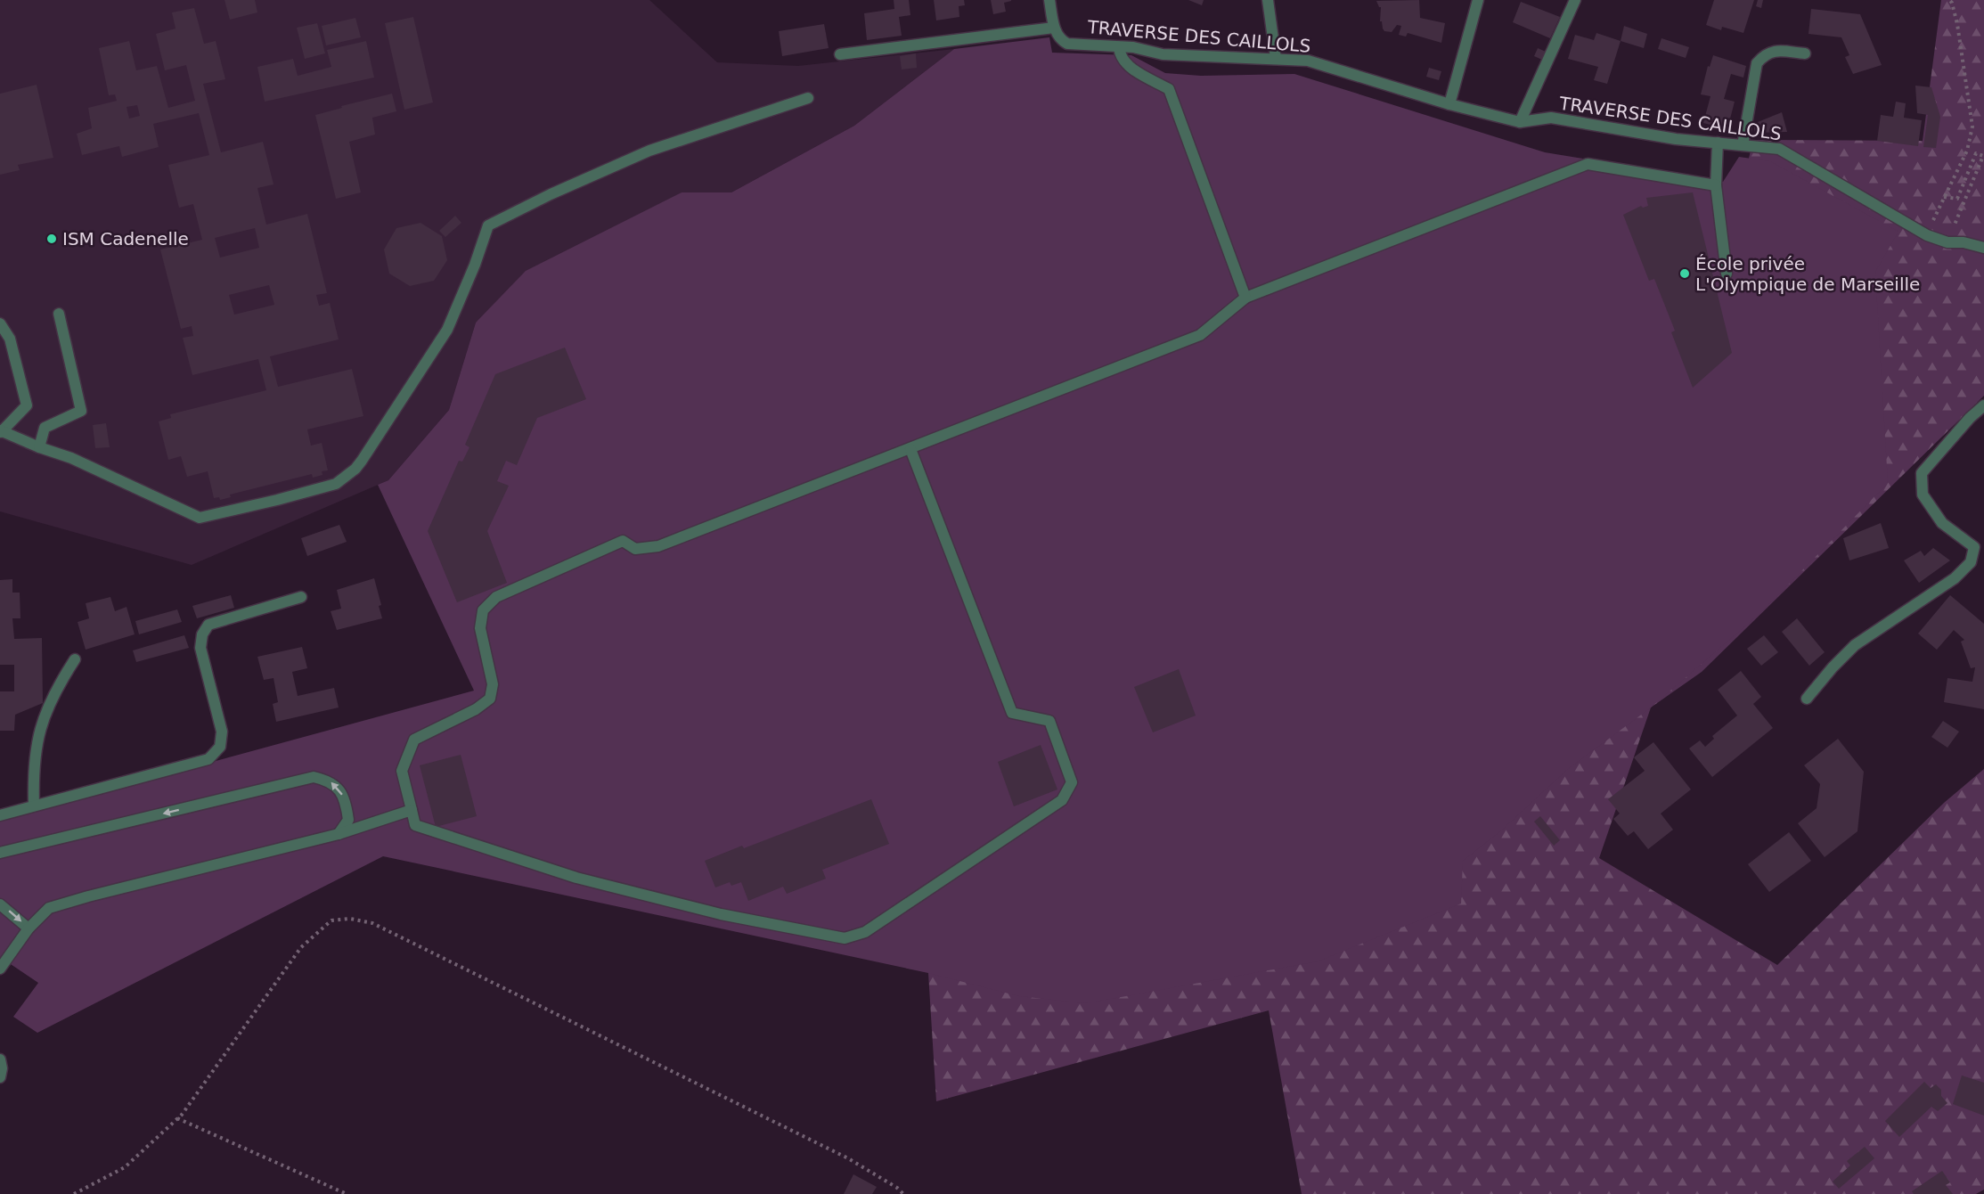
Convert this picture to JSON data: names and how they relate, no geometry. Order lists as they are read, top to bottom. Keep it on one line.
{"streets":{"street":["TRAVERSE DES CAILLOLS"]},"places":["ISM Cadenelle","École privée L'Olympique de Marseille"]}
